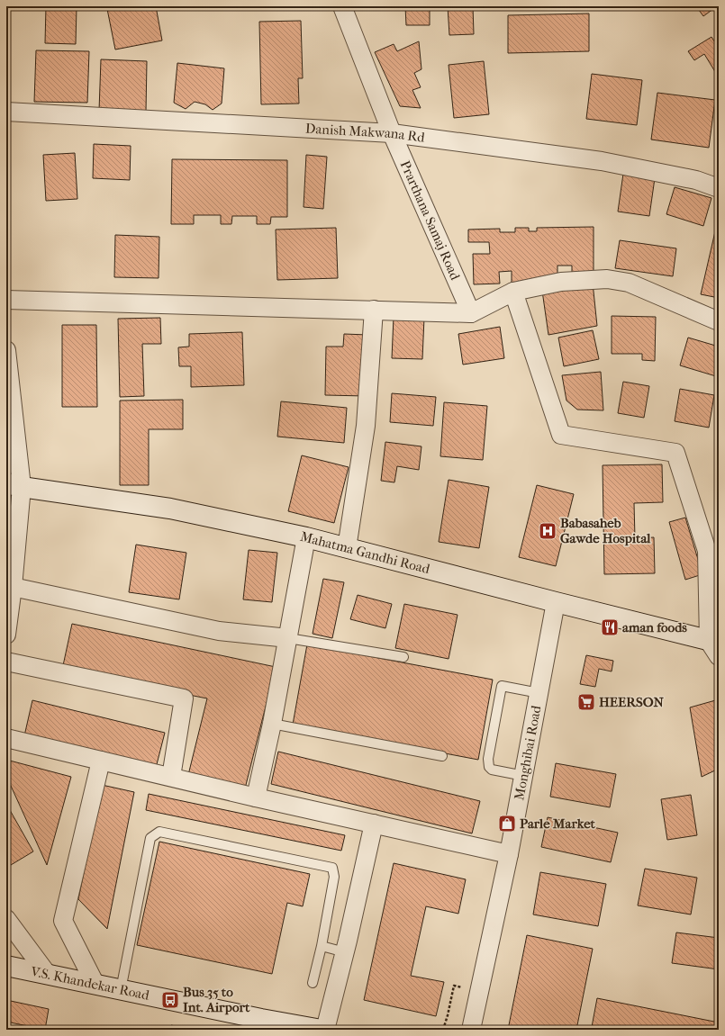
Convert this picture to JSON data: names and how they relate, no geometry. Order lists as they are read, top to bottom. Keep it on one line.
{"streets":{"street":["Danish Makwana Rd","Prarthana Samaj Road","Mahatma Gandhi Road","Monghibai Road","V.S. Khandekar Road"]},"crossings":[["Danish Makwana Rd","Prarthana Samaj Road"],["Mahatma Gandhi Road","Monghibai Road"]],"places":{"hospital":["Babasaheb Gawde Hospital"],"restaurant":["aman foods"],"supermarket":["HEERSON"],"shop":["Parle Market"],"bus stop":["Bus 35 to Int. Airport"]}}
